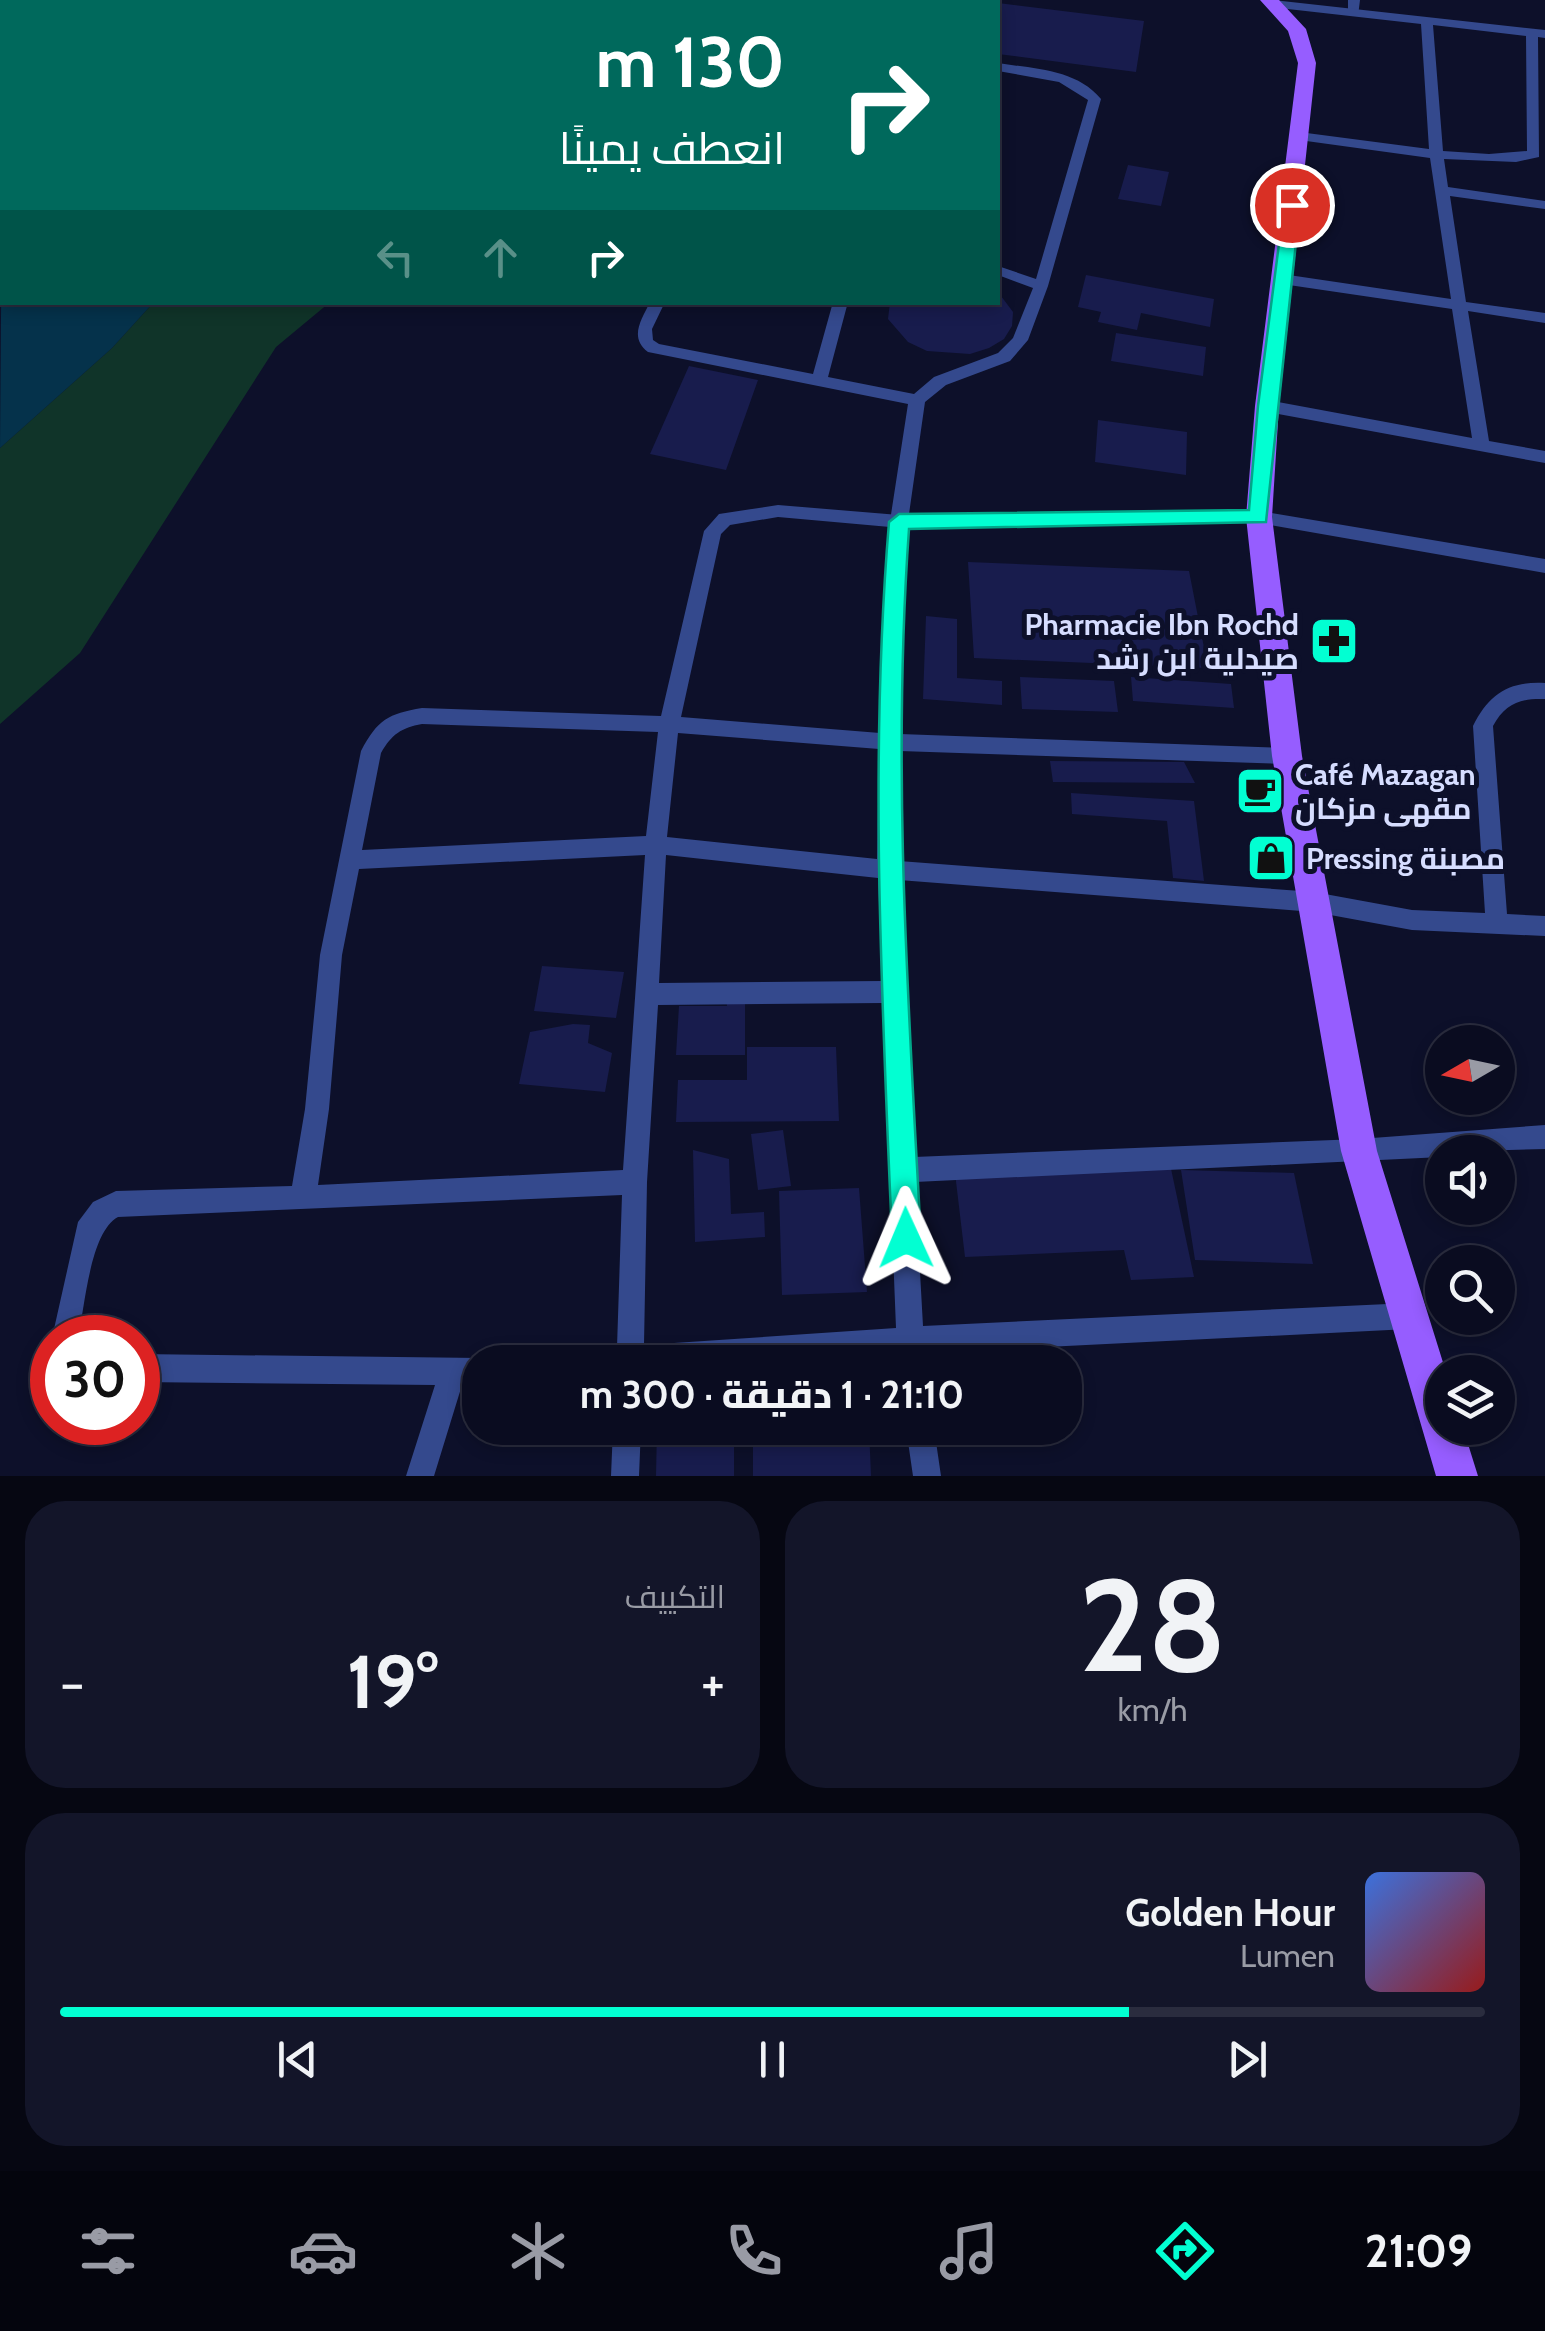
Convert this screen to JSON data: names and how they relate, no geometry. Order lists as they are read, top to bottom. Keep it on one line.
{"places":{"pharmacy":["Pharmacie Ibn Rochd صيدلية ابن رشد"],"cafe":["Café Mazagan مقهى مزكان"],"shop":["Pressing مصبنة"]},"north":"left","page":{"turn":["130 m","انعطف يمينًا"],"limit":"30","trip":"21:10 · 1 دقيقة · 300 m","tile":[["28","km/h"],"التكييف"],"heat":["−","19°","+"],"song":["Golden Hour","Lumen"],"tabs":"21:09"}}
